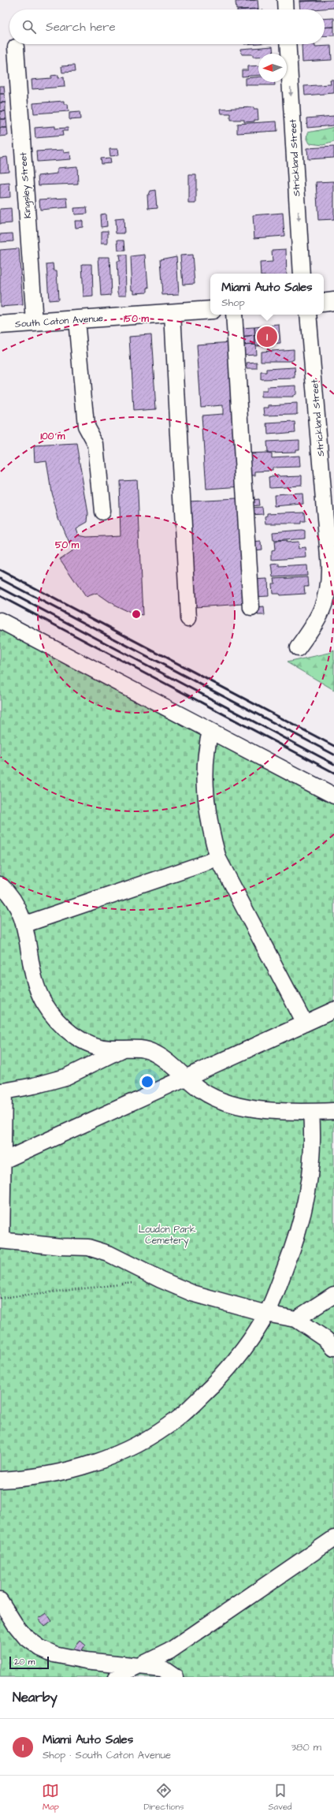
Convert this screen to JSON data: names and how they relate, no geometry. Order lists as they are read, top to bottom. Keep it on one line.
{"streets":{"main road":["South Caton Avenue"],"street":["Strickland Street","Kingsley Street"]},"crossings":[["Kingsley Street","South Caton Avenue"]],"one_way":["Strickland Street"],"parks":["Loudon Park Cemetery"],"scale_bar":"20 m","north":"left","page":{"search":"Search here","popup":["Miami Auto Sales","Shop"],"pins":"1","scale":"20 m","heading":"Nearby","list":[{"mark":"1","name":"Miami Auto Sales","note":"Shop · South Caton Avenue","value":"380 m"}],"nav":["Map","Directions","Saved"]},"rings":["150 m","100 m","50 m"]}
